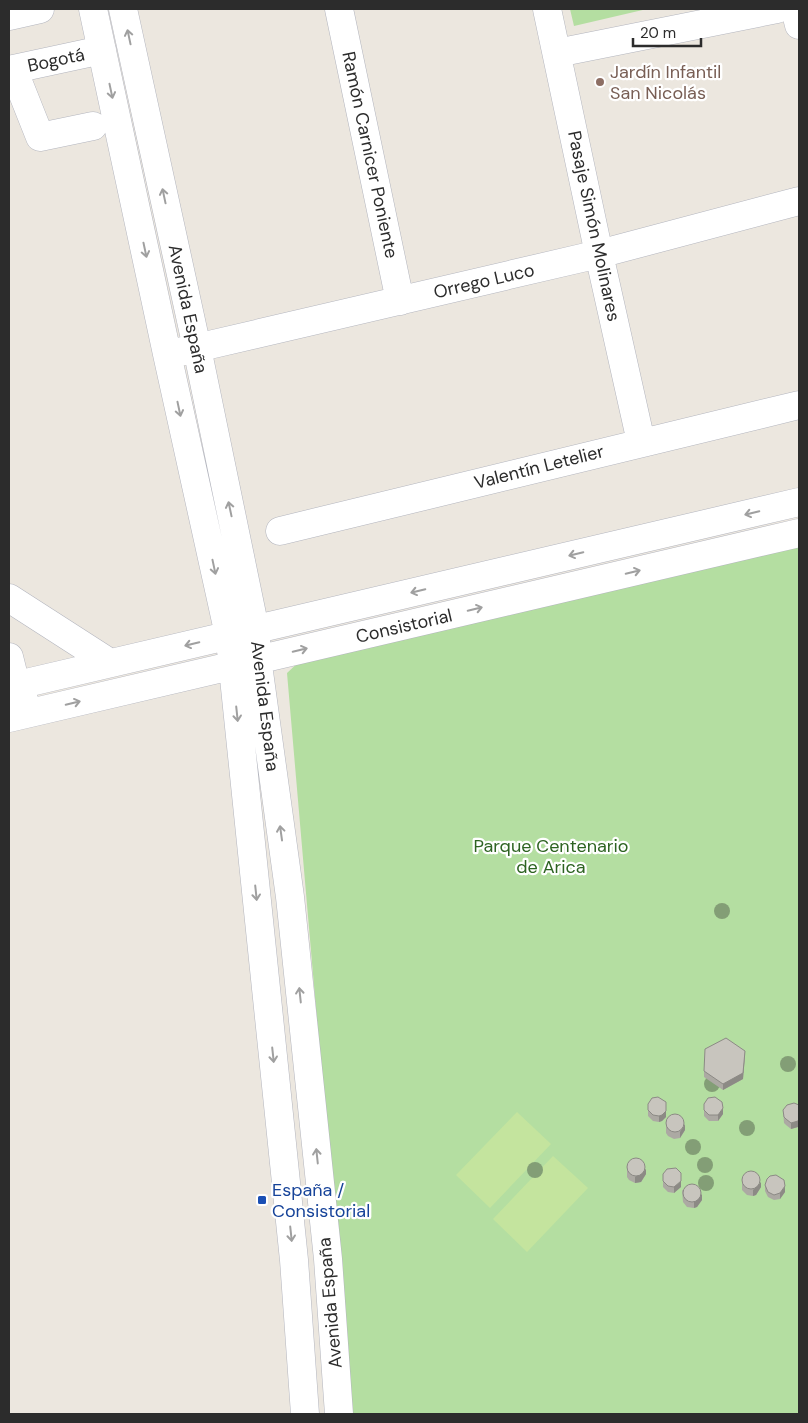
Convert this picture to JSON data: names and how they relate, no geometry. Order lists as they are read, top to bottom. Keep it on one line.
{"streets":{"street":["Bogotá","Ramón Carnicer Poniente","Pasaje Simón Molinares","Orrego Luco","Avenida España","Valentín Letelier","Consistorial"]},"crossings":[["Bogotá","Avenida España"],["Ramón Carnicer Poniente","Orrego Luco"],["Pasaje Simón Molinares","Orrego Luco"],["Pasaje Simón Molinares","Valentín Letelier"],["Orrego Luco","Avenida España"],["Avenida España","Consistorial"]],"parks":["Parque Centenario de Arica"],"places":{"other":["Jardín Infantil San Nicolás"],"transit":["España / Consistorial"]},"scale_bar":"20 m"}
